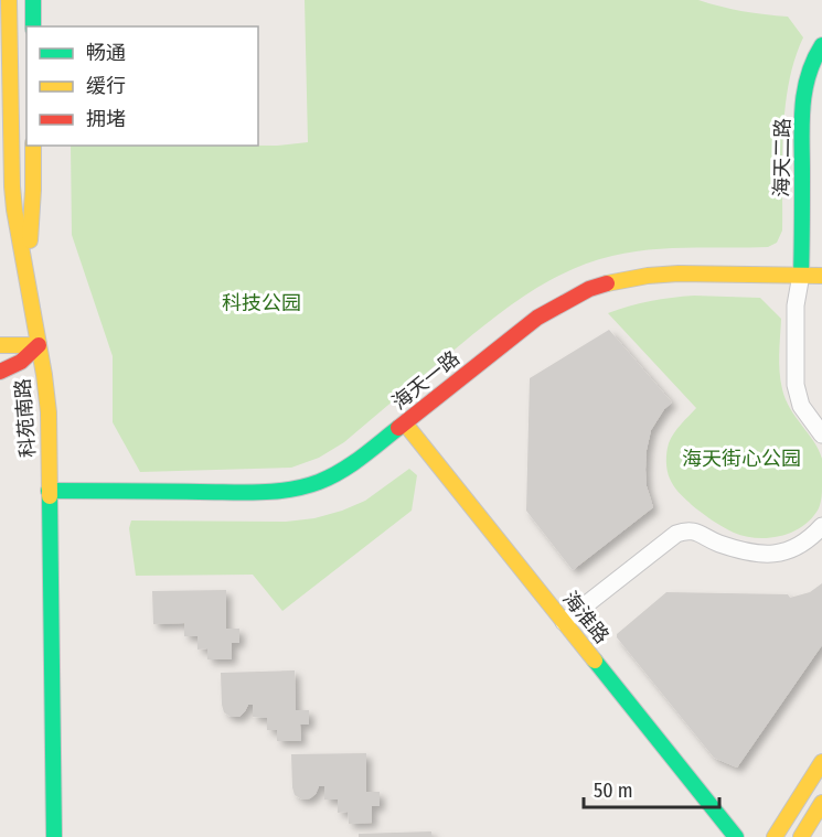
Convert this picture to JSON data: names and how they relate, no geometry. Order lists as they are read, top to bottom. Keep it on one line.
{"streets":{"street":["海天二路","海天一路","科苑南路","海淮路"]},"crossings":[["海天二路","海天一路"],["海天一路","科苑南路"],["海天一路","海淮路"]],"parks":["科技公园","海天街心公园"],"legend":["畅通","缓行","拥堵"],"scale_bar":"50 m"}
